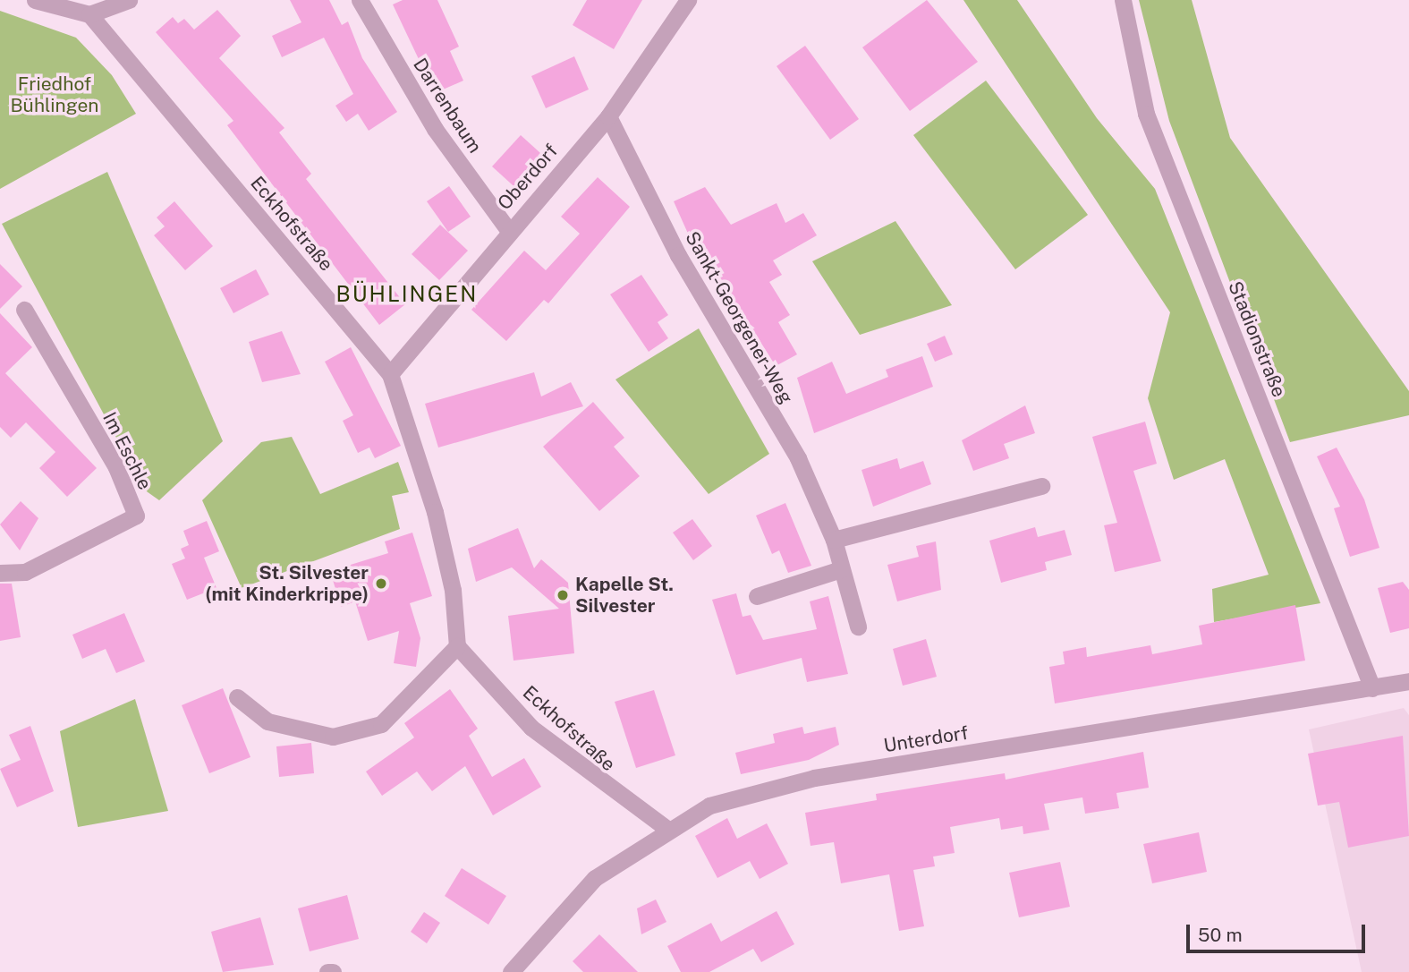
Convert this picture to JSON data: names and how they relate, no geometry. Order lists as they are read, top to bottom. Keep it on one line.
{"streets":{"street":["Darrenbaum","Oberdorf","Eckhofstraße","Sankt-Georgener-Weg","Stadionstraße","Im Eschle","Unterdorf"]},"crossings":[["Darrenbaum","Oberdorf"],["Oberdorf","Eckhofstraße"],["Oberdorf","Sankt-Georgener-Weg"],["Eckhofstraße","Unterdorf"],["Stadionstraße","Unterdorf"]],"districts":["BÜHLINGEN"],"parks":["Friedhof Bühlingen"],"places":["St. Silvester (mit Kinderkrippe)","Kapelle St. Silvester"],"scale_bar":"50 m"}
